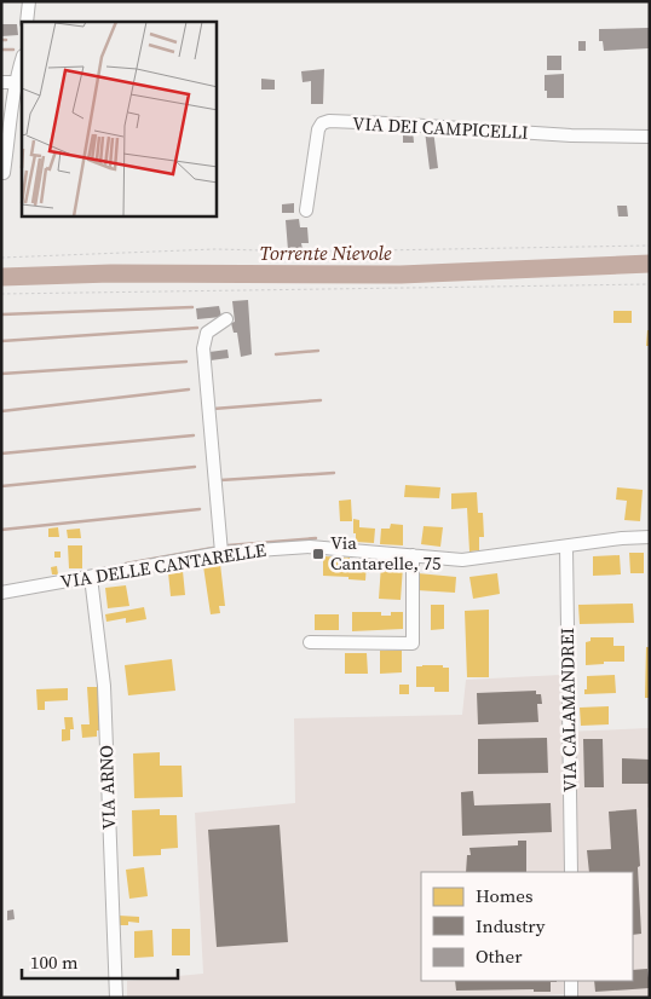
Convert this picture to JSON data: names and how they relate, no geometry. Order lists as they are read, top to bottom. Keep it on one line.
{"streets":{"street":["VIA DEI CAMPICELLI","VIA DELLE CANTARELLE","VIA CALAMANDREI","VIA ARNO"]},"crossings":[["VIA DELLE CANTARELLE","VIA CALAMANDREI"],["VIA DELLE CANTARELLE","VIA ARNO"]],"water":["Torrente Nievole"],"places":{"transit":["Via Cantarelle, 75"]},"legend":["Homes","Industry","Other"],"scale_bar":"100 m"}
